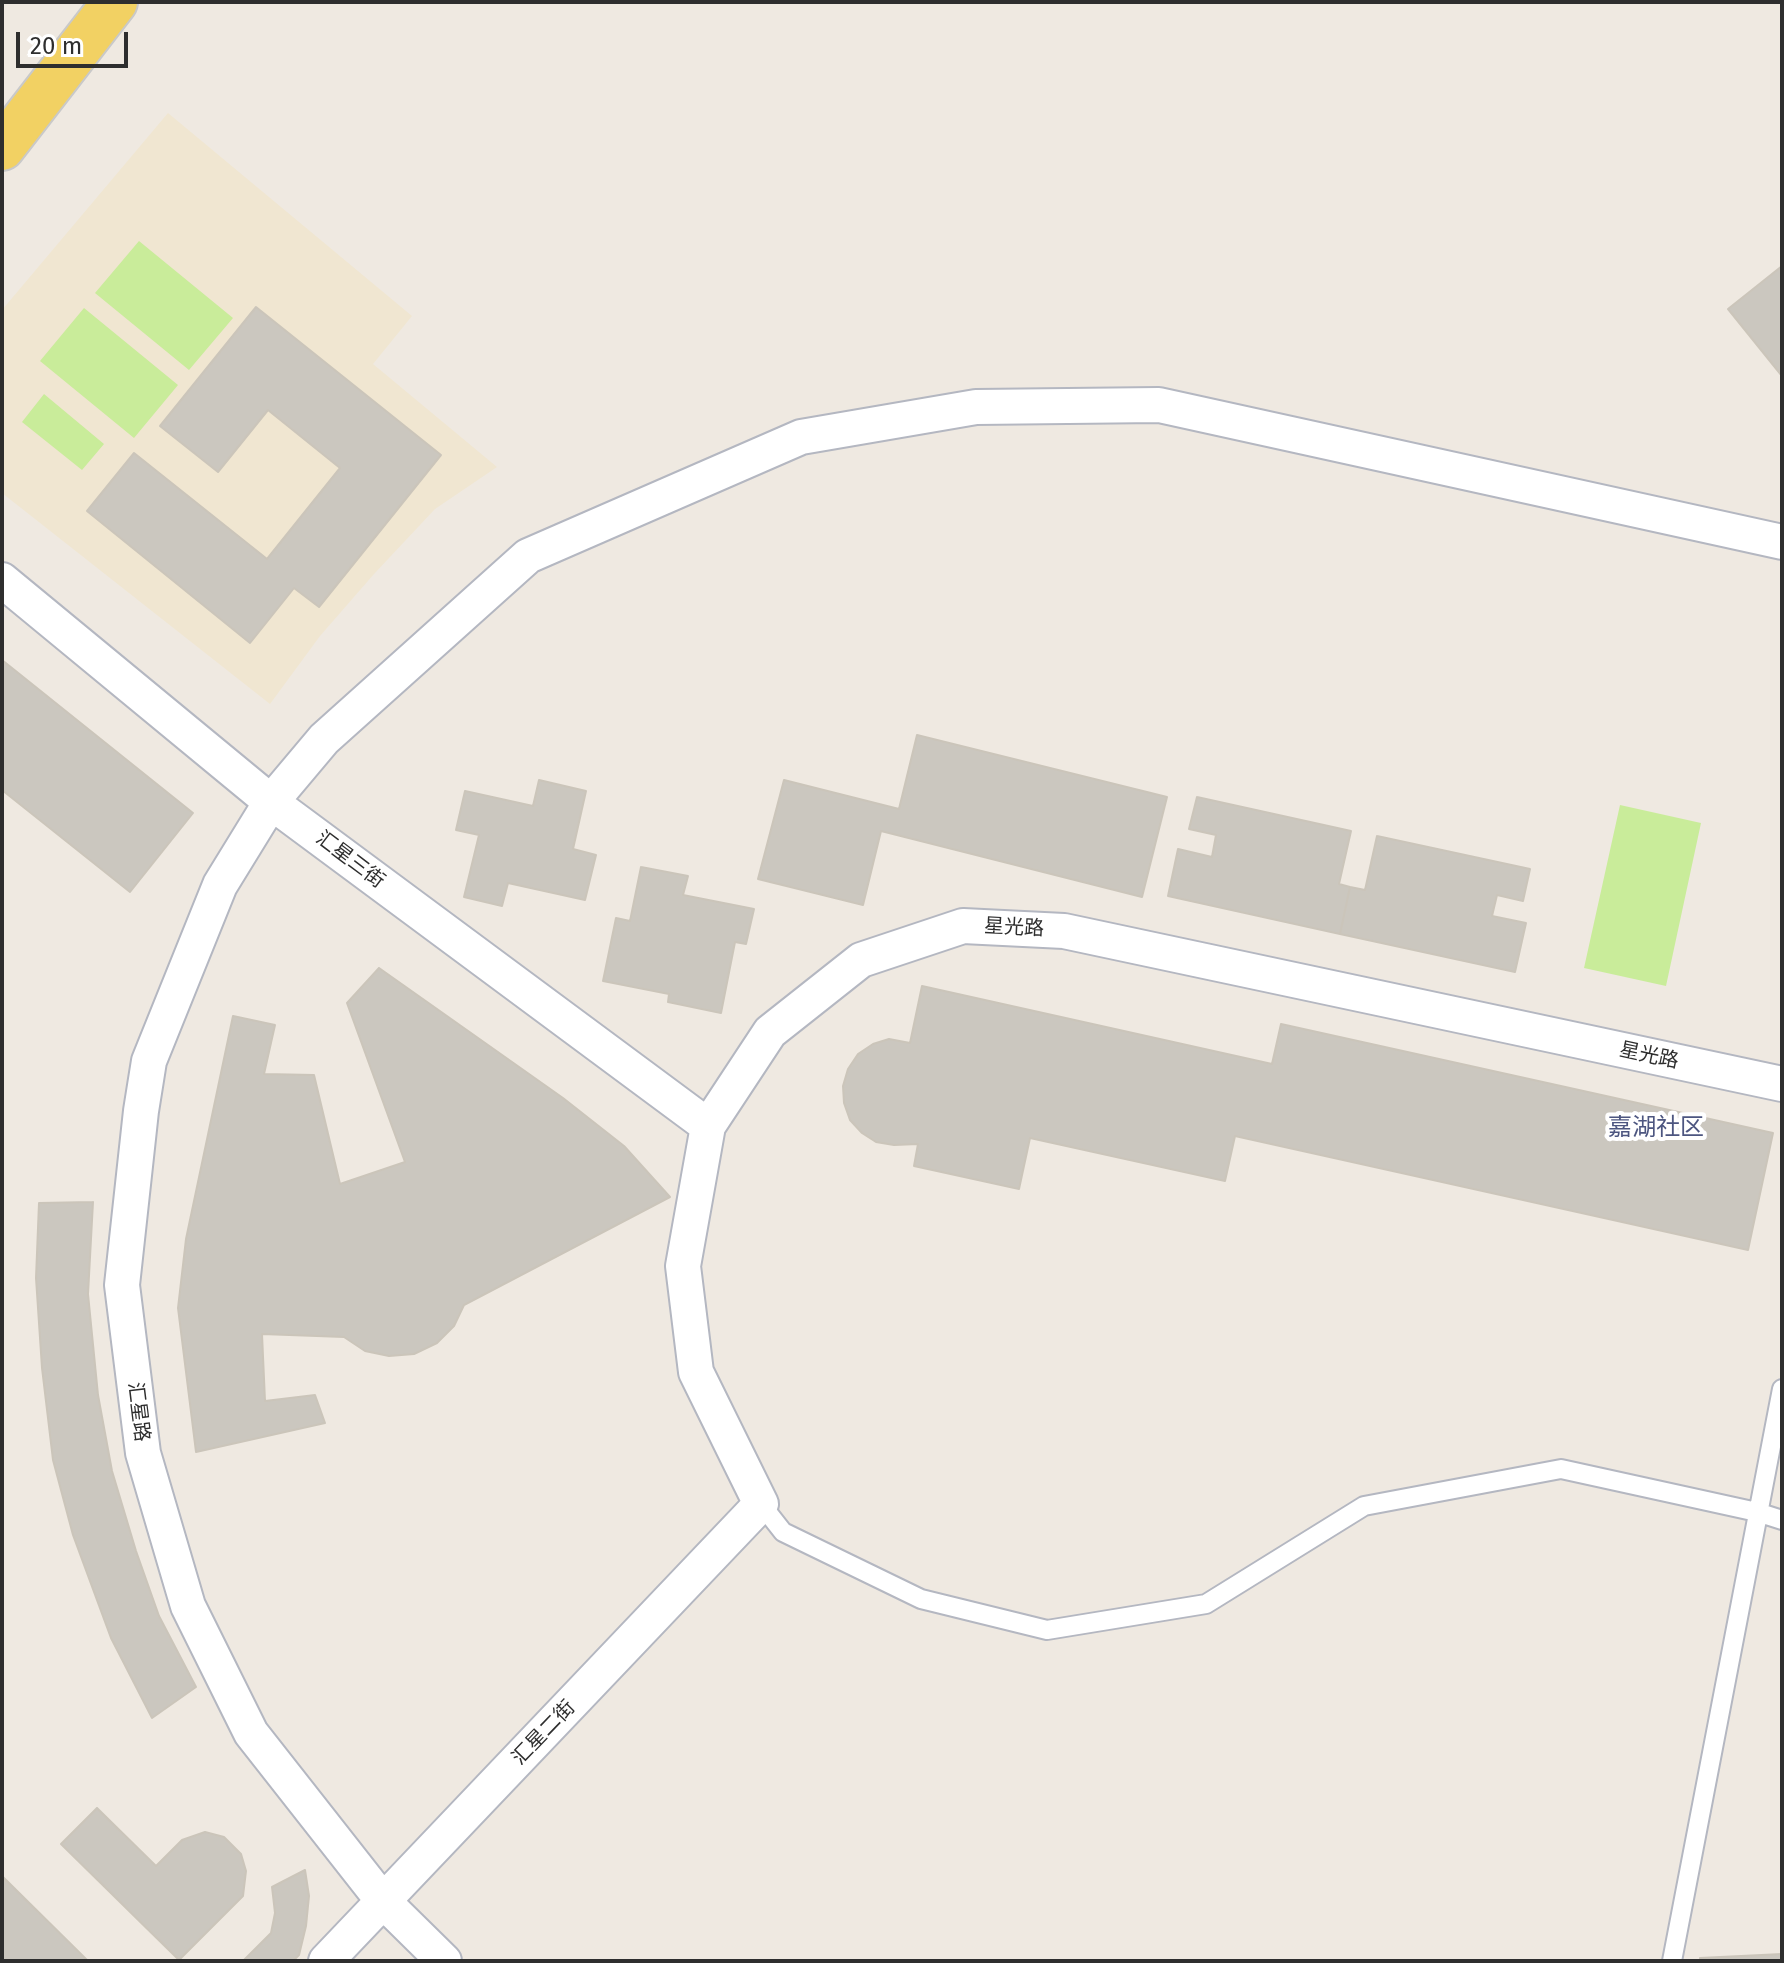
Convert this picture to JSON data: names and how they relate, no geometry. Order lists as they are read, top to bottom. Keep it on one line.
{"streets":{"street":["汇星三街","星光路","汇星路","汇星二街"]},"crossings":[["汇星三街","星光路"],["汇星三街","汇星路"],["星光路","汇星二街"],["汇星路","汇星二街"]],"districts":["嘉湖社区"],"scale_bar":"20 m"}
